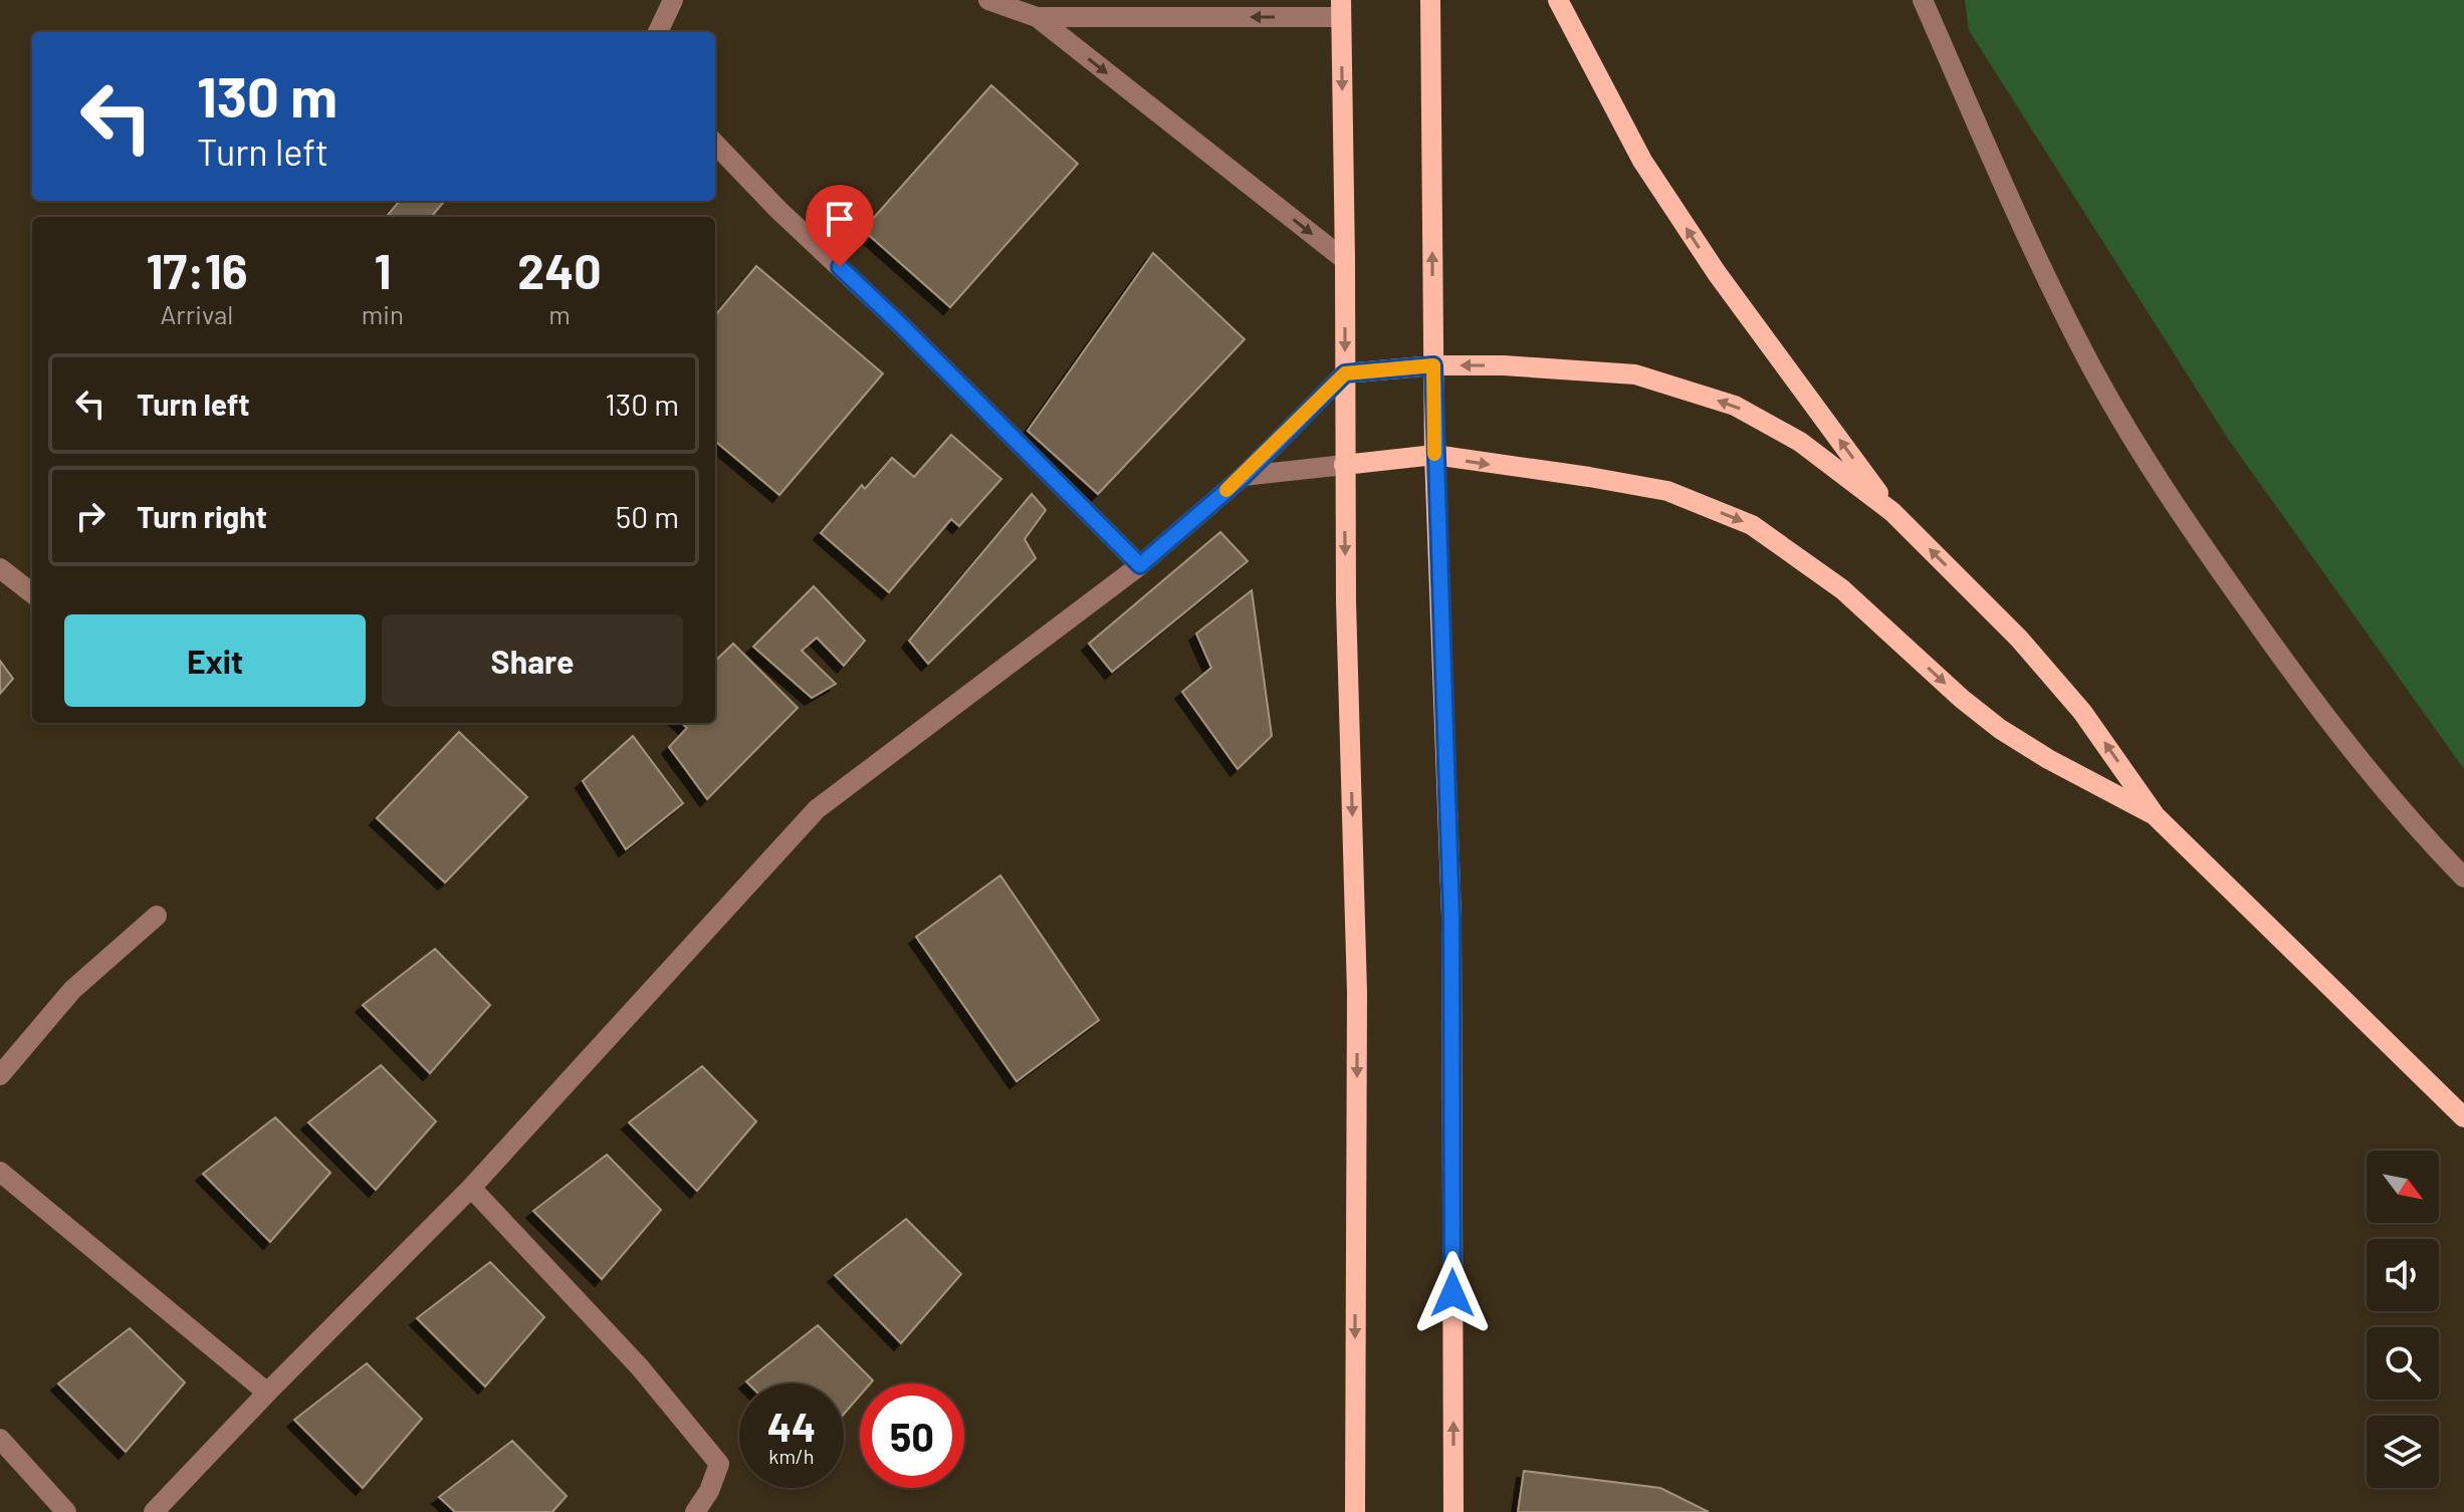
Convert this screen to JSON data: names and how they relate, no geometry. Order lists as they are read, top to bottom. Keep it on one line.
{"north":"bottom right","page":{"turn":["130 m","Turn left"],"eta":["17:16","Arrival","1","min","240","m"],"list":[{"name":"Turn left","value":"130 m"},{"name":"Turn right","value":"50 m"}],"buttons":["Exit","Share"],"speed":"44 km/h","limit":"50"}}
